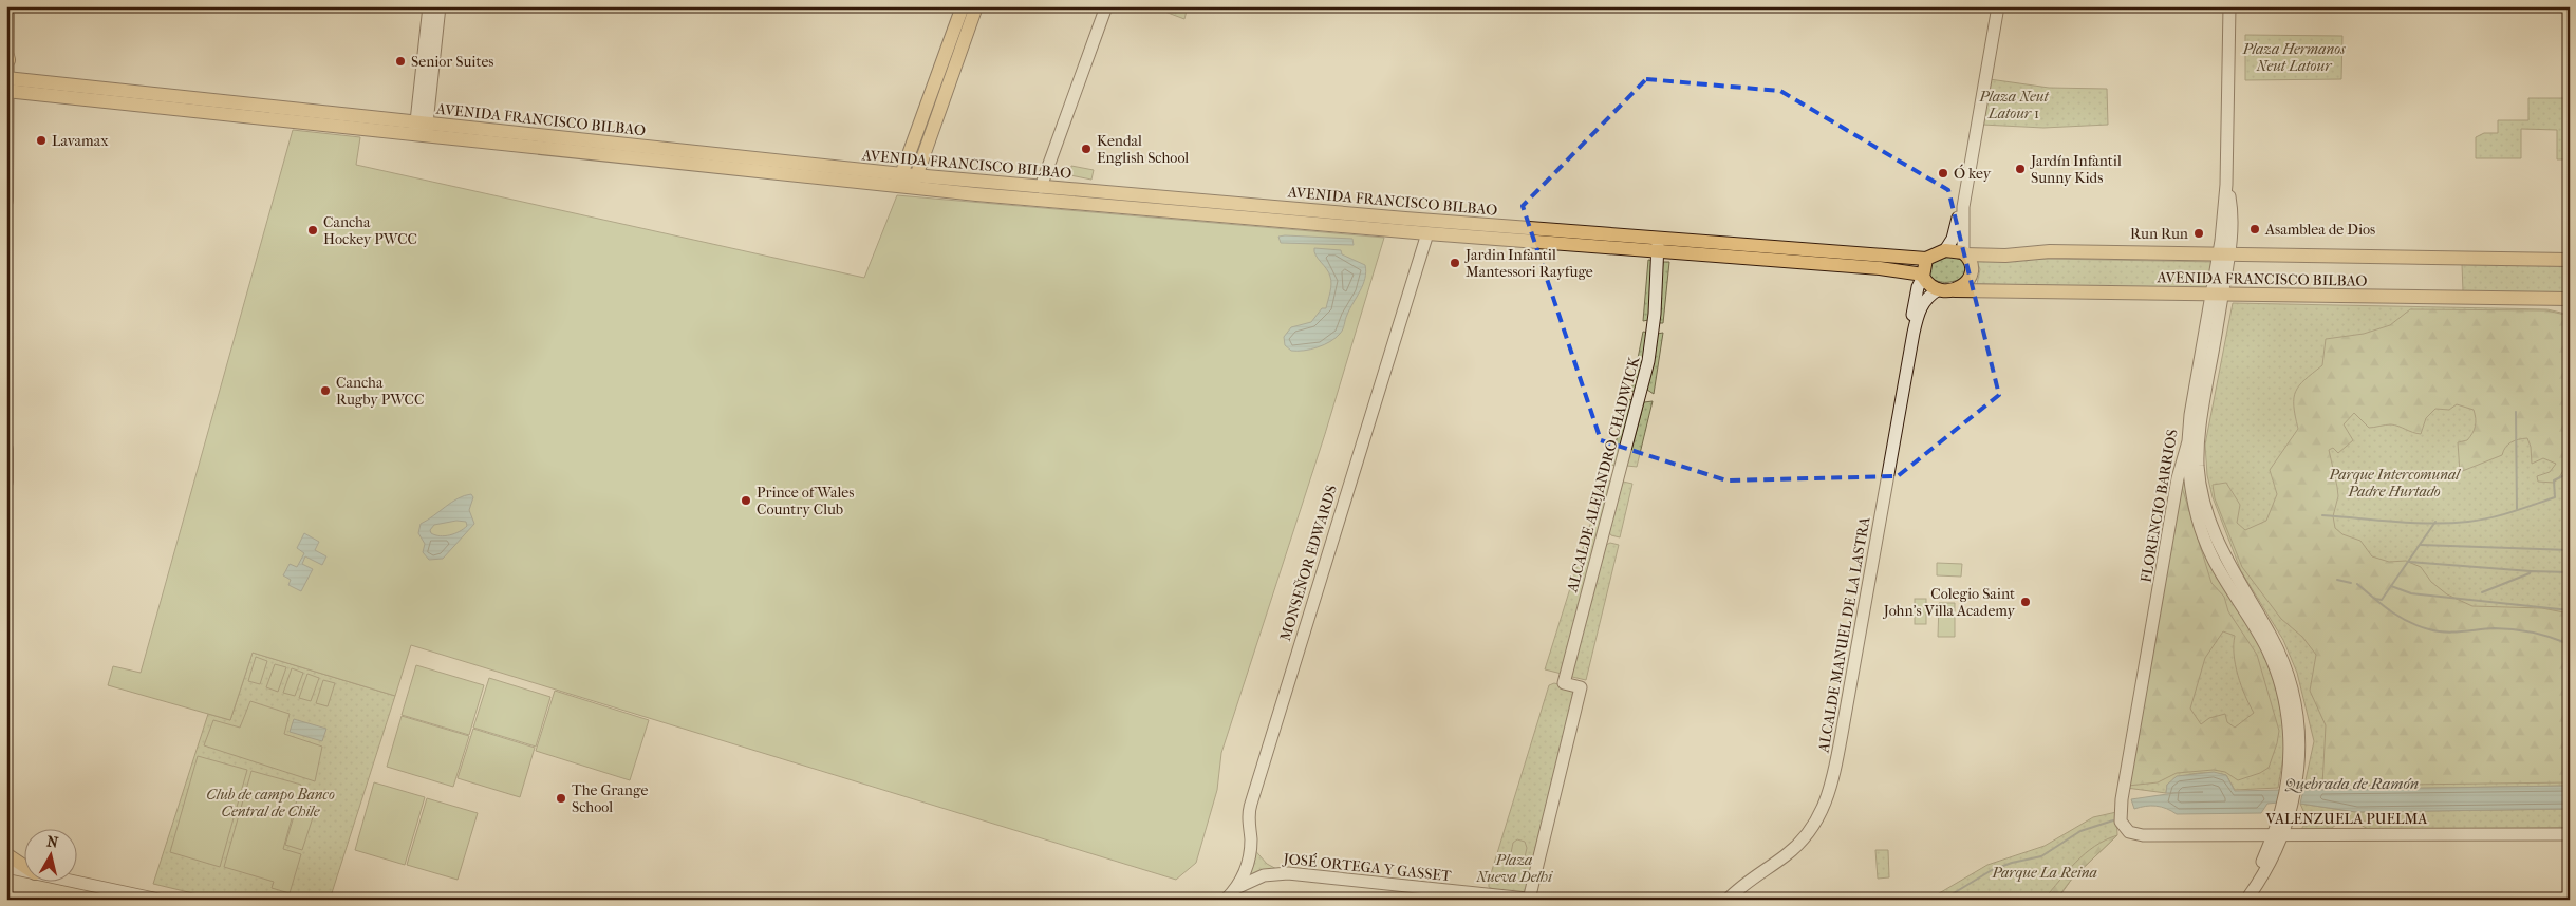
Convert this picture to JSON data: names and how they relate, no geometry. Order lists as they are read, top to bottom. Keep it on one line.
{"streets":{"main road":["AVENIDA FRANCISCO BILBAO"],"street":["ALCALDE ALEJANDRO CHADWICK","FLORENCIO BARRIOS","MONSEÑOR EDWARDS","ALCALDE MANUEL DE LA LASTRA","VALENZUELA PUELMA","JOSÉ ORTEGA Y GASSET"]},"crossings":[["AVENIDA FRANCISCO BILBAO","ALCALDE ALEJANDRO CHADWICK"],["AVENIDA FRANCISCO BILBAO","FLORENCIO BARRIOS"],["AVENIDA FRANCISCO BILBAO","MONSEÑOR EDWARDS"],["AVENIDA FRANCISCO BILBAO","ALCALDE MANUEL DE LA LASTRA"],["ALCALDE ALEJANDRO CHADWICK","JOSÉ ORTEGA Y GASSET"],["FLORENCIO BARRIOS","VALENZUELA PUELMA"],["MONSEÑOR EDWARDS","JOSÉ ORTEGA Y GASSET"]],"water":["Quebrada de Ramón"],"parks":["Plaza Hermanos Neut Latour","Plaza Neut Latour 1","Parque Intercomunal Padre Hurtado","Club de campo Banco Central de Chile","Plaza Nueva Delhi","Parque La Reina"],"places":["Senior Suites","Lavamax","Kendal English School","Jardín Infantil Sunny Kids","Ó key","Asamblea de Dios","Cancha Hockey PWCC","Run Run","Jardin Infantil Mantessori Rayfuge","Cancha Rugby PWCC","Prince of Wales Country Club","Colegio Saint John's Villa Academy","The Grange School"],"north":"top"}
